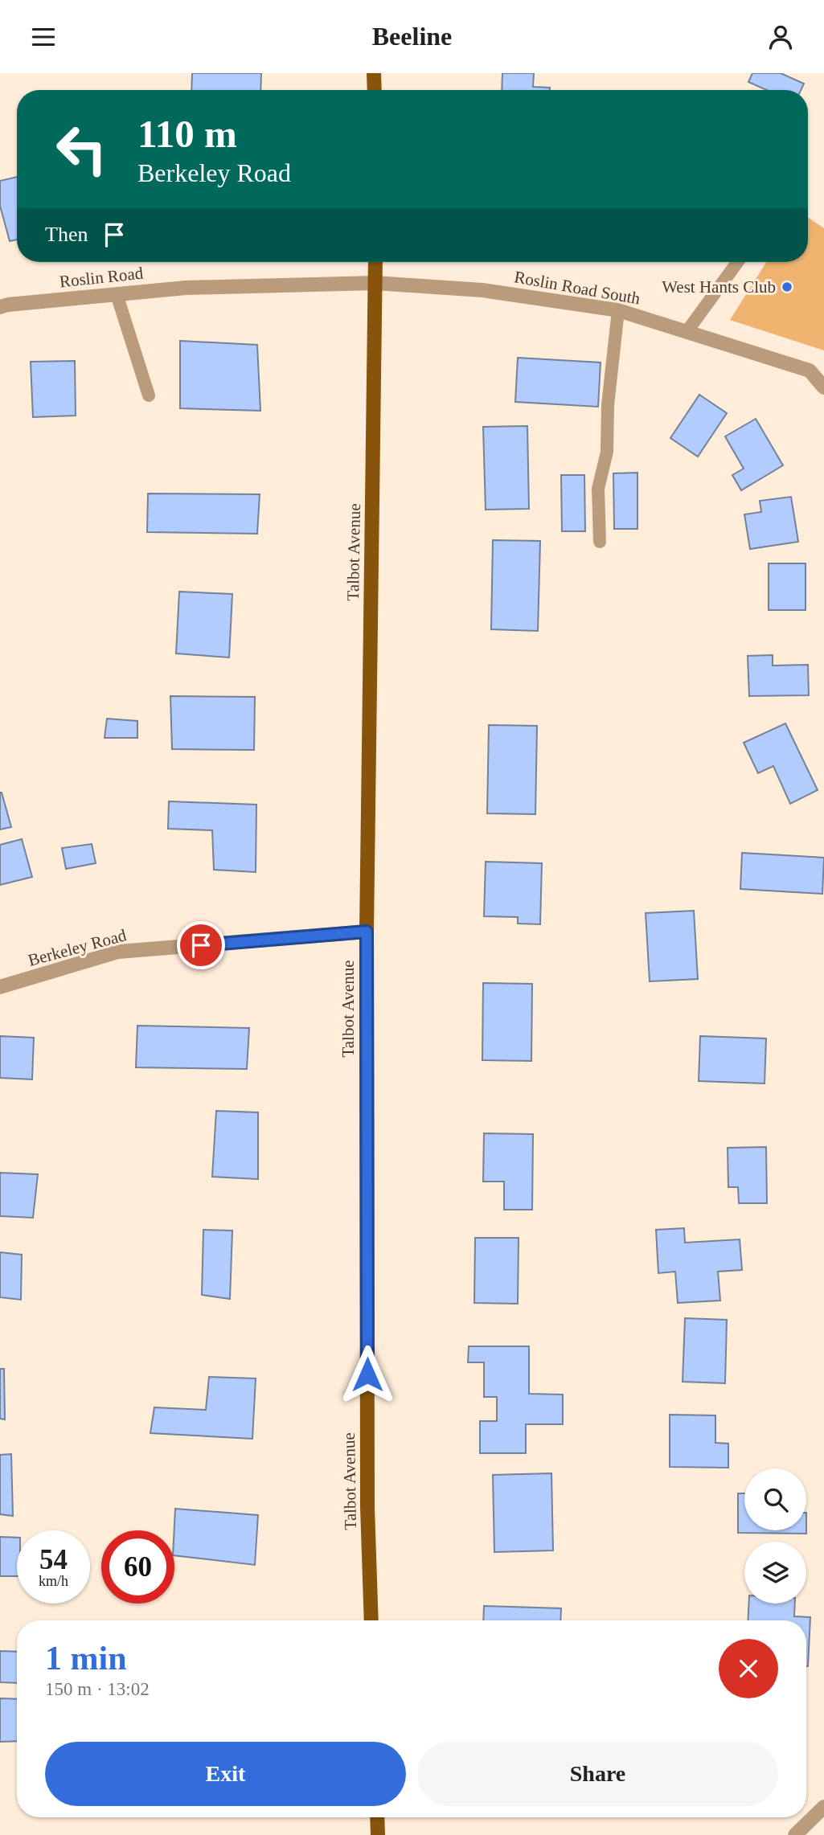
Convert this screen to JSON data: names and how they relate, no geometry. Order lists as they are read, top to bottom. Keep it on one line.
{"streets":{"main road":["Talbot Avenue"],"street":["Roslin Road","Roslin Road South","Berkeley Road"]},"crossings":[["Roslin Road","Roslin Road South"],["Roslin Road","Talbot Avenue"],["Roslin Road South","Talbot Avenue"],["Talbot Avenue","Berkeley Road"]],"places":["West Hants Club"],"page":{"header":"Beeline","turn":["110 m","Berkeley Road"],"then":"Then","speed":"54 km/h","limit":"60","heading":["1 min","150 m · 13:02"],"buttons":["Exit","Share"]}}
